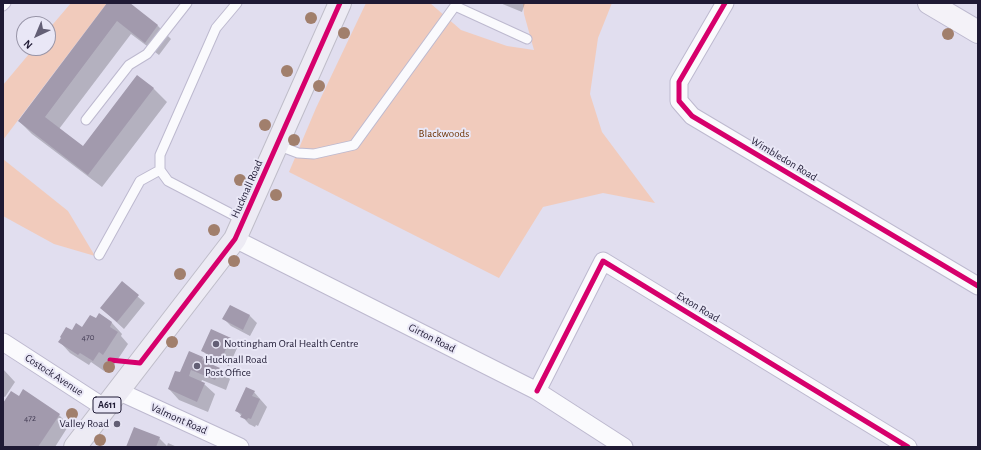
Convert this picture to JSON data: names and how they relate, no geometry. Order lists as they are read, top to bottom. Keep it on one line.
{"streets":{"main road":["Hucknall Road","A611"],"street":["Wimbledon Road","Exton Road","Girton Road","Costock Avenue","Valmont Road"]},"crossings":[["Hucknall Road","Girton Road"],["Hucknall Road","Costock Avenue"],["Hucknall Road","Valmont Road"],["Exton Road","Girton Road"],["Costock Avenue","Valmont Road"]],"parks":["Blackwoods"],"places":["Nottingham Oral Health Centre","Hucknall Road Post Office","Valley Road"],"house_numbers":["470","472"],"north":"bottom left"}
